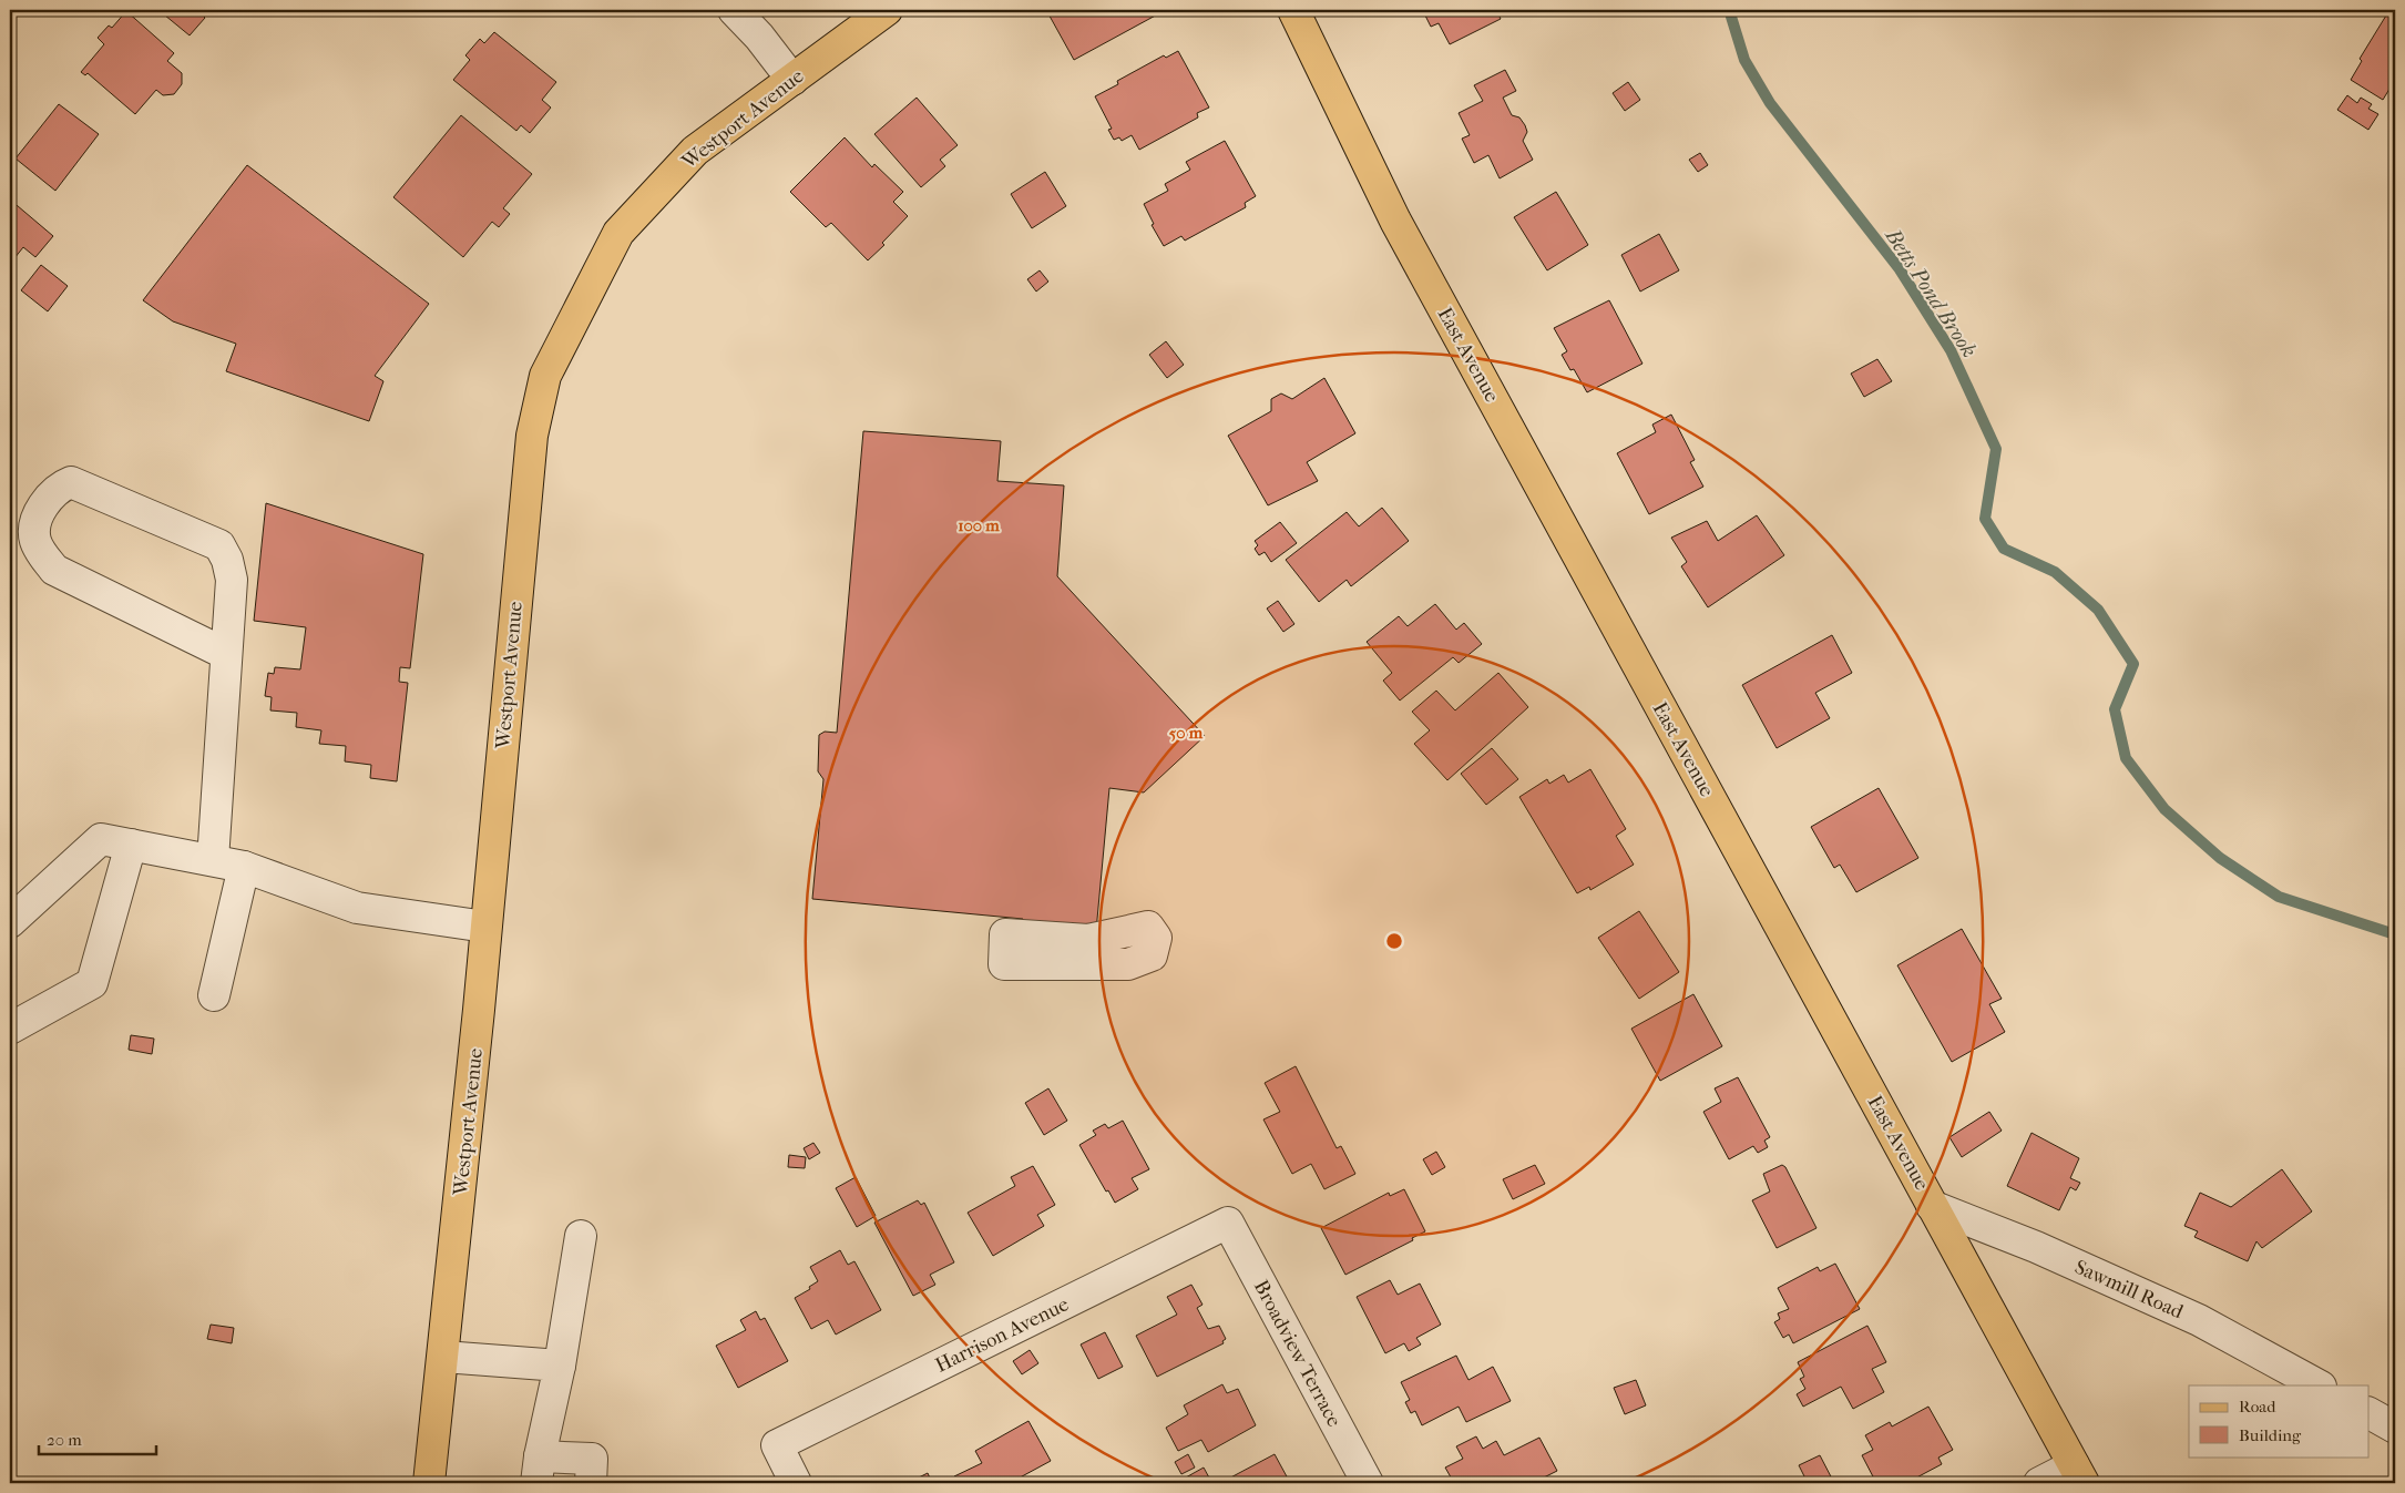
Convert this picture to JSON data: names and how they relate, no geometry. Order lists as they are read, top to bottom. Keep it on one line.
{"streets":{"main road":["Westport Avenue","East Avenue"],"street":["Sawmill Road","Harrison Avenue","Broadview Terrace"]},"crossings":[["East Avenue","Sawmill Road"],["Harrison Avenue","Broadview Terrace"]],"water":["Betts Pond Brook"],"legend":["Road","Building"],"scale_bar":"20 m","rings":["100 m","50 m"]}
